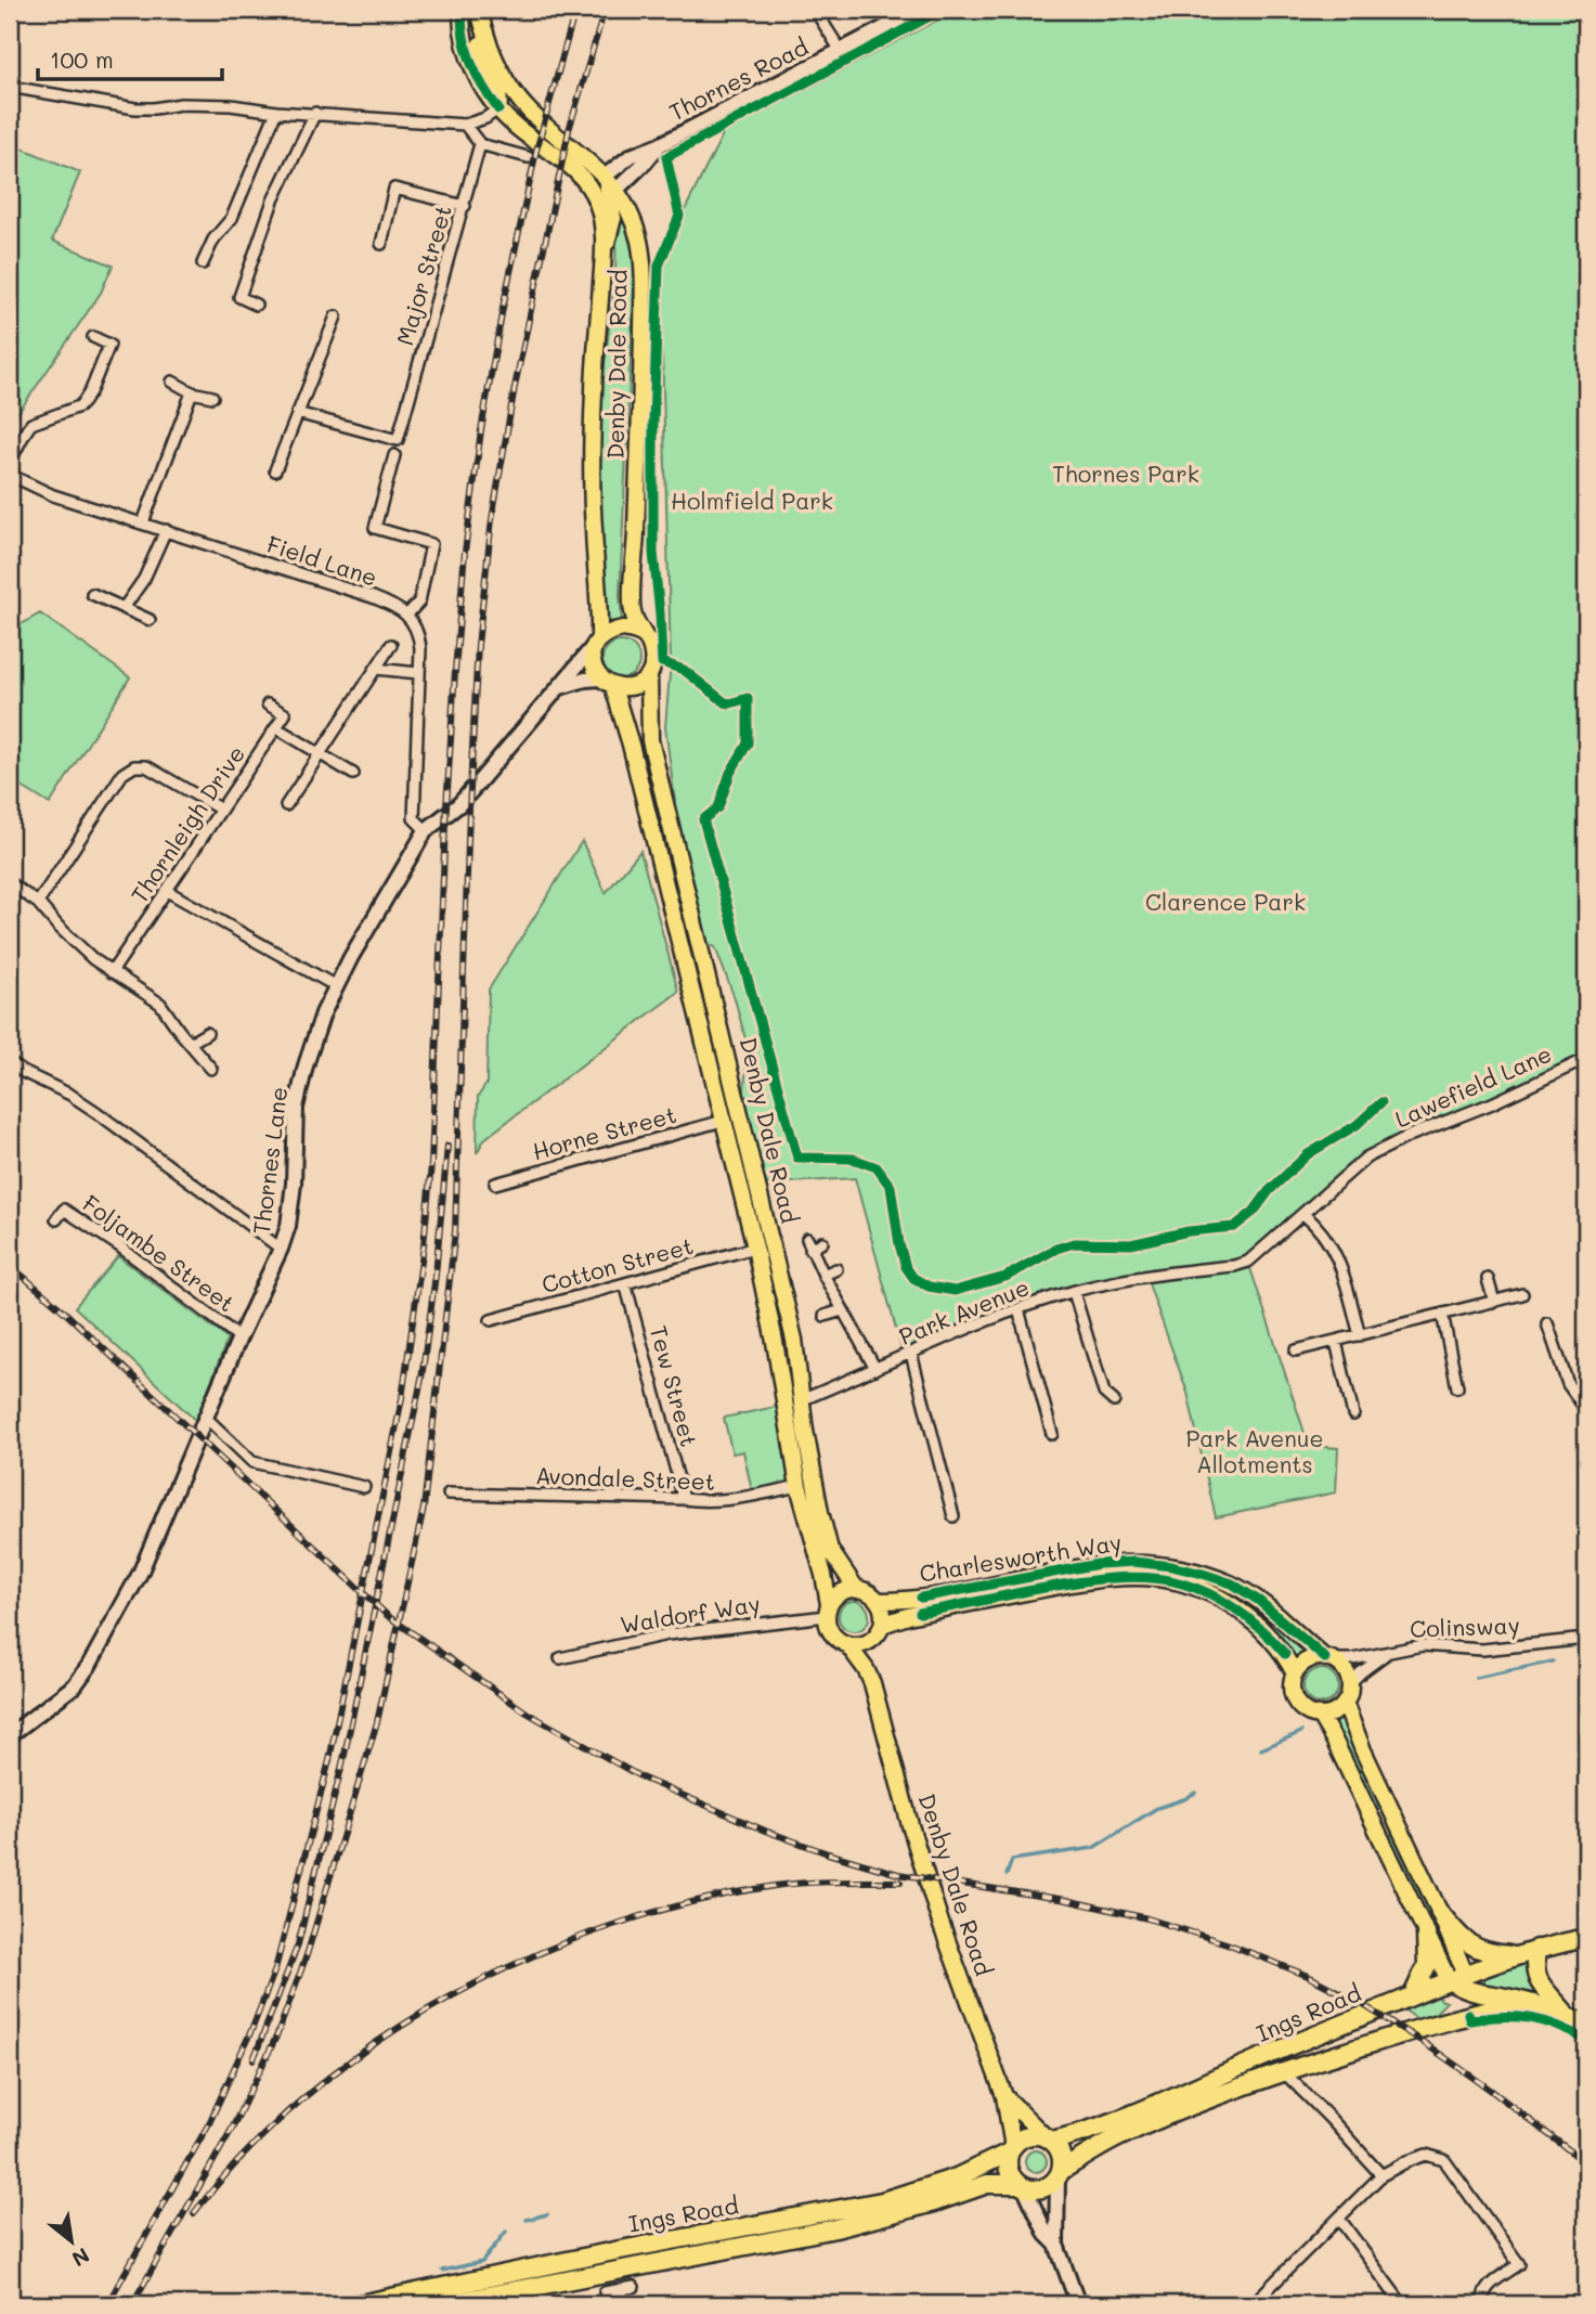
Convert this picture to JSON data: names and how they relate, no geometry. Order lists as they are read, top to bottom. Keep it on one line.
{"streets":{"highway":["Ings Road"],"main road":["Denby Dale Road","Charlesworth Way"],"street":["Thornes Road","Major Street","Field Lane","Thornleigh Drive","Lawefield Lane","Horne Street","Thornes Lane","Foljambe Street","Cotton Street","Park Avenue","Tew Street","Avondale Street","Waldorf Way","Colinsway"]},"crossings":[["Thornes Road","Denby Dale Road"],["Denby Dale Road","Horne Street"],["Denby Dale Road","Thornes Lane"],["Denby Dale Road","Cotton Street"],["Denby Dale Road","Park Avenue"],["Denby Dale Road","Avondale Street"],["Denby Dale Road","Charlesworth Way"],["Denby Dale Road","Waldorf Way"],["Denby Dale Road","Ings Road"],["Lawefield Lane","Park Avenue"],["Thornes Lane","Foljambe Street"],["Cotton Street","Tew Street"],["Tew Street","Avondale Street"],["Charlesworth Way","Waldorf Way"],["Charlesworth Way","Colinsway"]],"parks":["Thornes Park","Holmfield Park","Clarence Park","Park Avenue Allotments"],"scale_bar":"100 m","north":"bottom right"}
